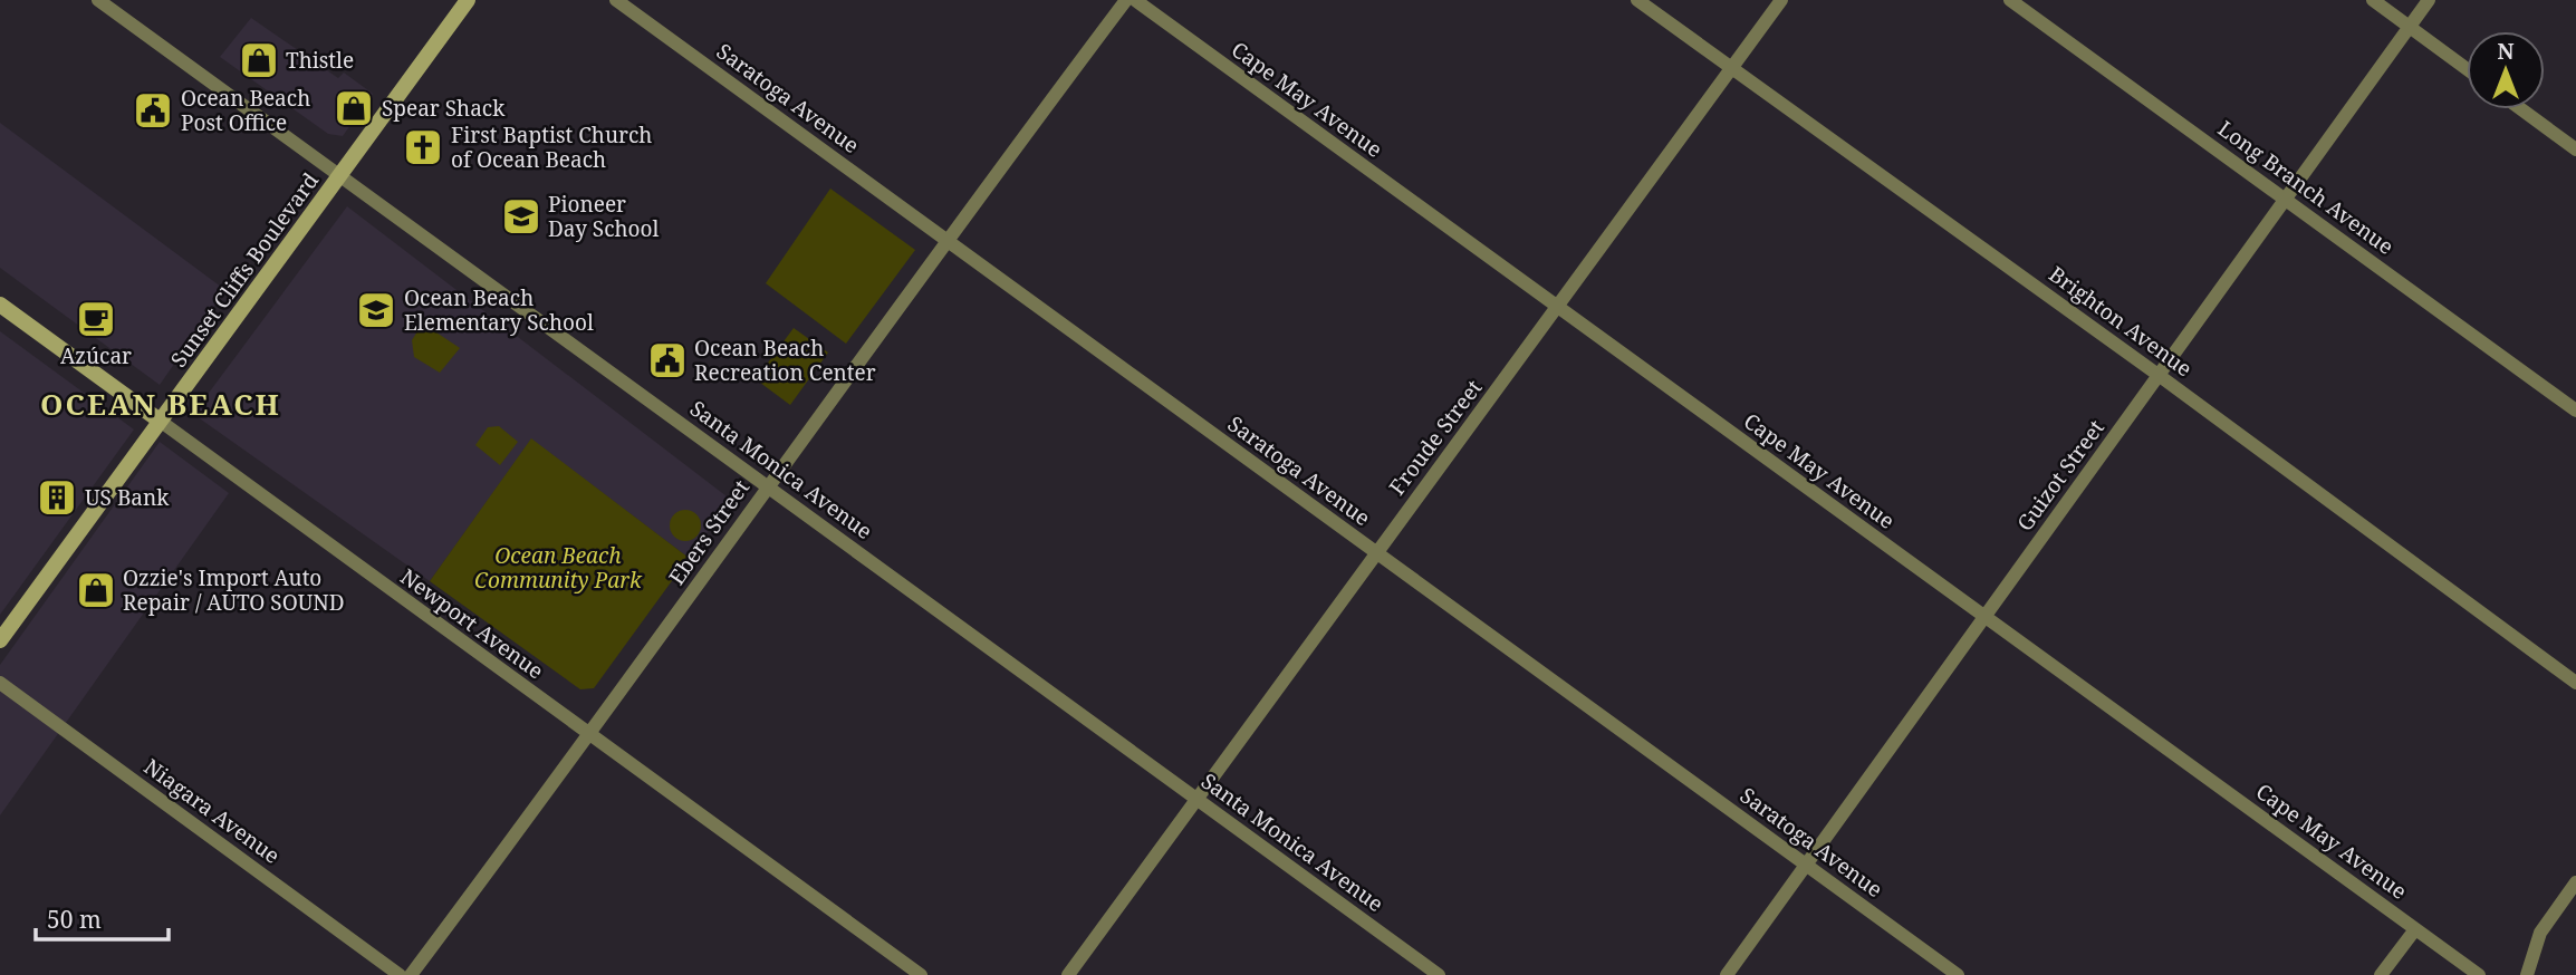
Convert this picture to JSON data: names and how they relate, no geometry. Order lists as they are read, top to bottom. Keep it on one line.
{"streets":{"main road":["Sunset Cliffs Boulevard","Newport Avenue"],"street":["Saratoga Avenue","Cape May Avenue","Long Branch Avenue","Brighton Avenue","Froude Street","Santa Monica Avenue","Guizot Street","Ebers Street","Niagara Avenue"]},"crossings":[["Saratoga Avenue","Froude Street"],["Saratoga Avenue","Guizot Street"],["Saratoga Avenue","Ebers Street"],["Cape May Avenue","Froude Street"],["Cape May Avenue","Guizot Street"],["Long Branch Avenue","Guizot Street"],["Sunset Cliffs Boulevard","Santa Monica Avenue"],["Sunset Cliffs Boulevard","Newport Avenue"],["Brighton Avenue","Froude Street"],["Brighton Avenue","Guizot Street"],["Froude Street","Santa Monica Avenue"],["Santa Monica Avenue","Ebers Street"],["Ebers Street","Newport Avenue"]],"districts":["OCEAN BEACH"],"parks":["Ocean Beach Community Park"],"places":{"shop":["Thistle","Spear Shack","Ozzie's Import Auto Repair / AUTO SOUND"],"public building":["Ocean Beach Post Office","Ocean Beach Recreation Center"],"church":["First Baptist Church of Ocean Beach"],"school or university":["Pioneer Day School","Ocean Beach Elementary School"],"cafe":["Azúcar"],"building":["US Bank"]},"scale_bar":"50 m","north":"top"}
